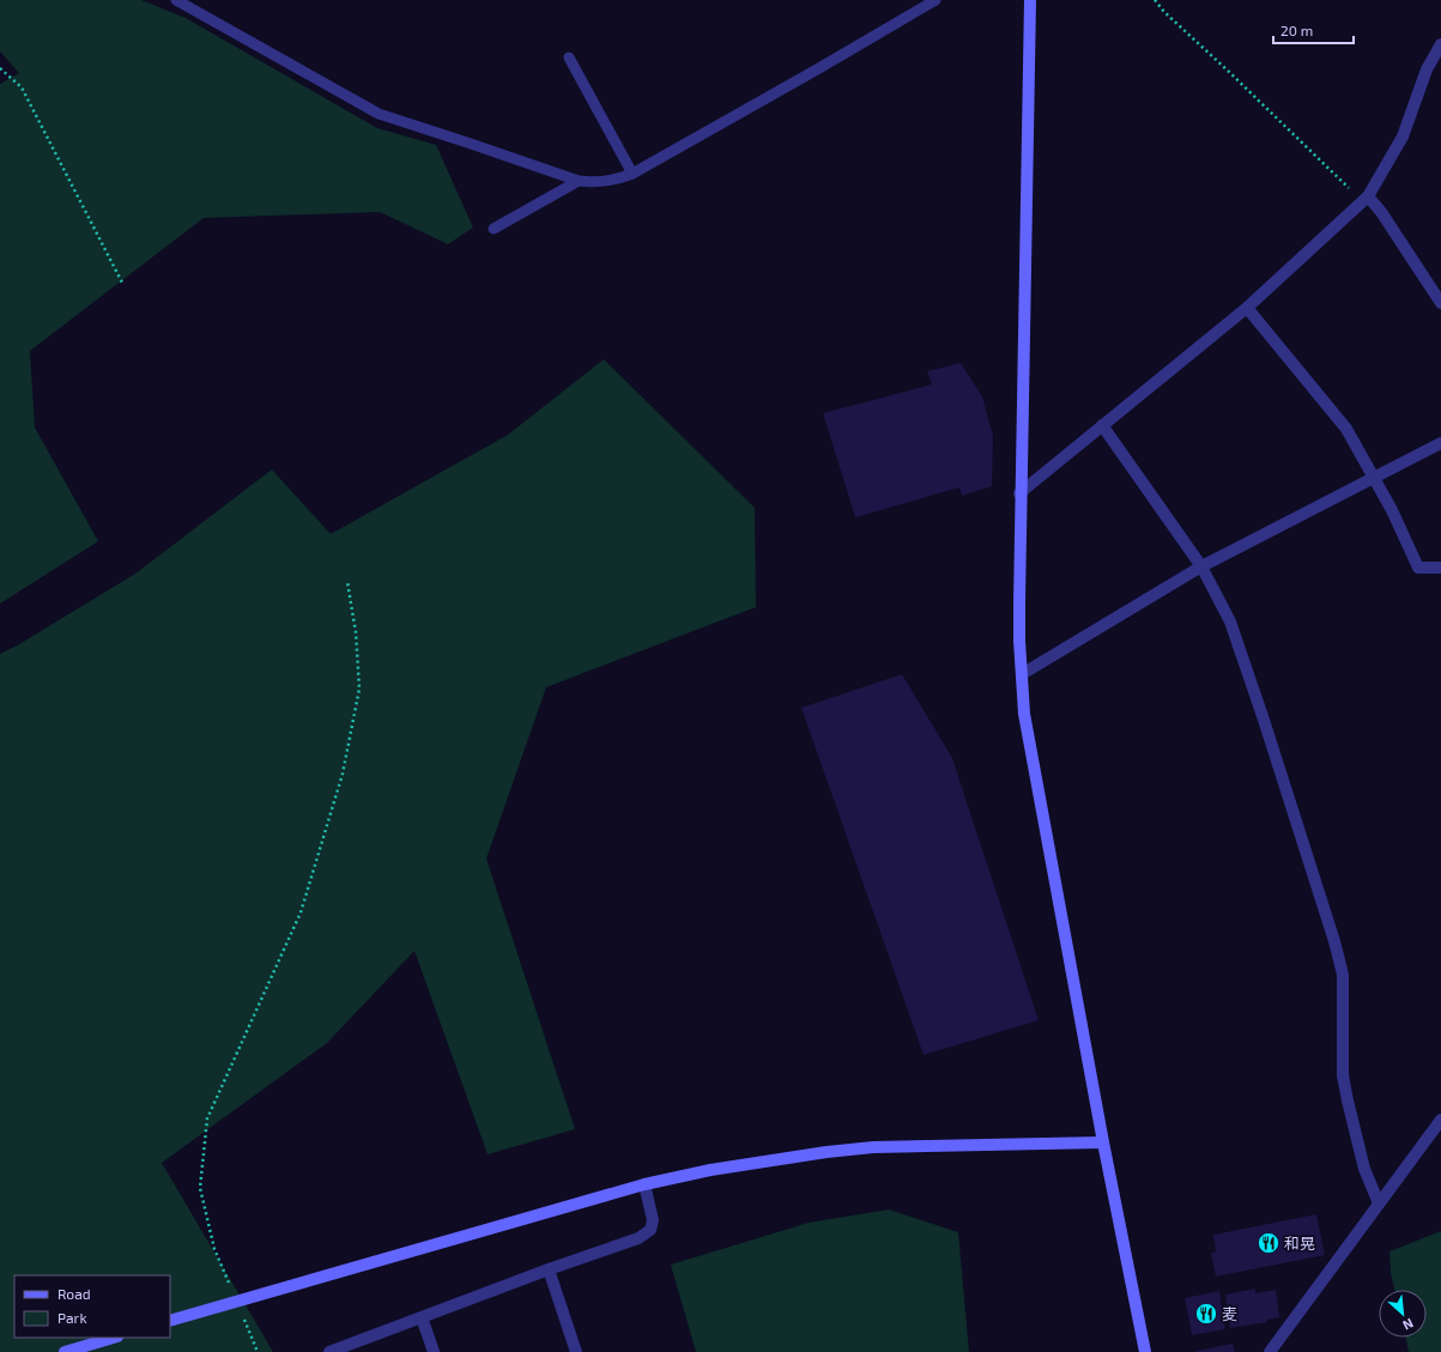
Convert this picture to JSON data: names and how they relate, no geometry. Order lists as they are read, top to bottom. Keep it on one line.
{"places":{"restaurant":["和晃","麦"]},"legend":["Road","Park"],"scale_bar":"20 m","north":"bottom right"}
